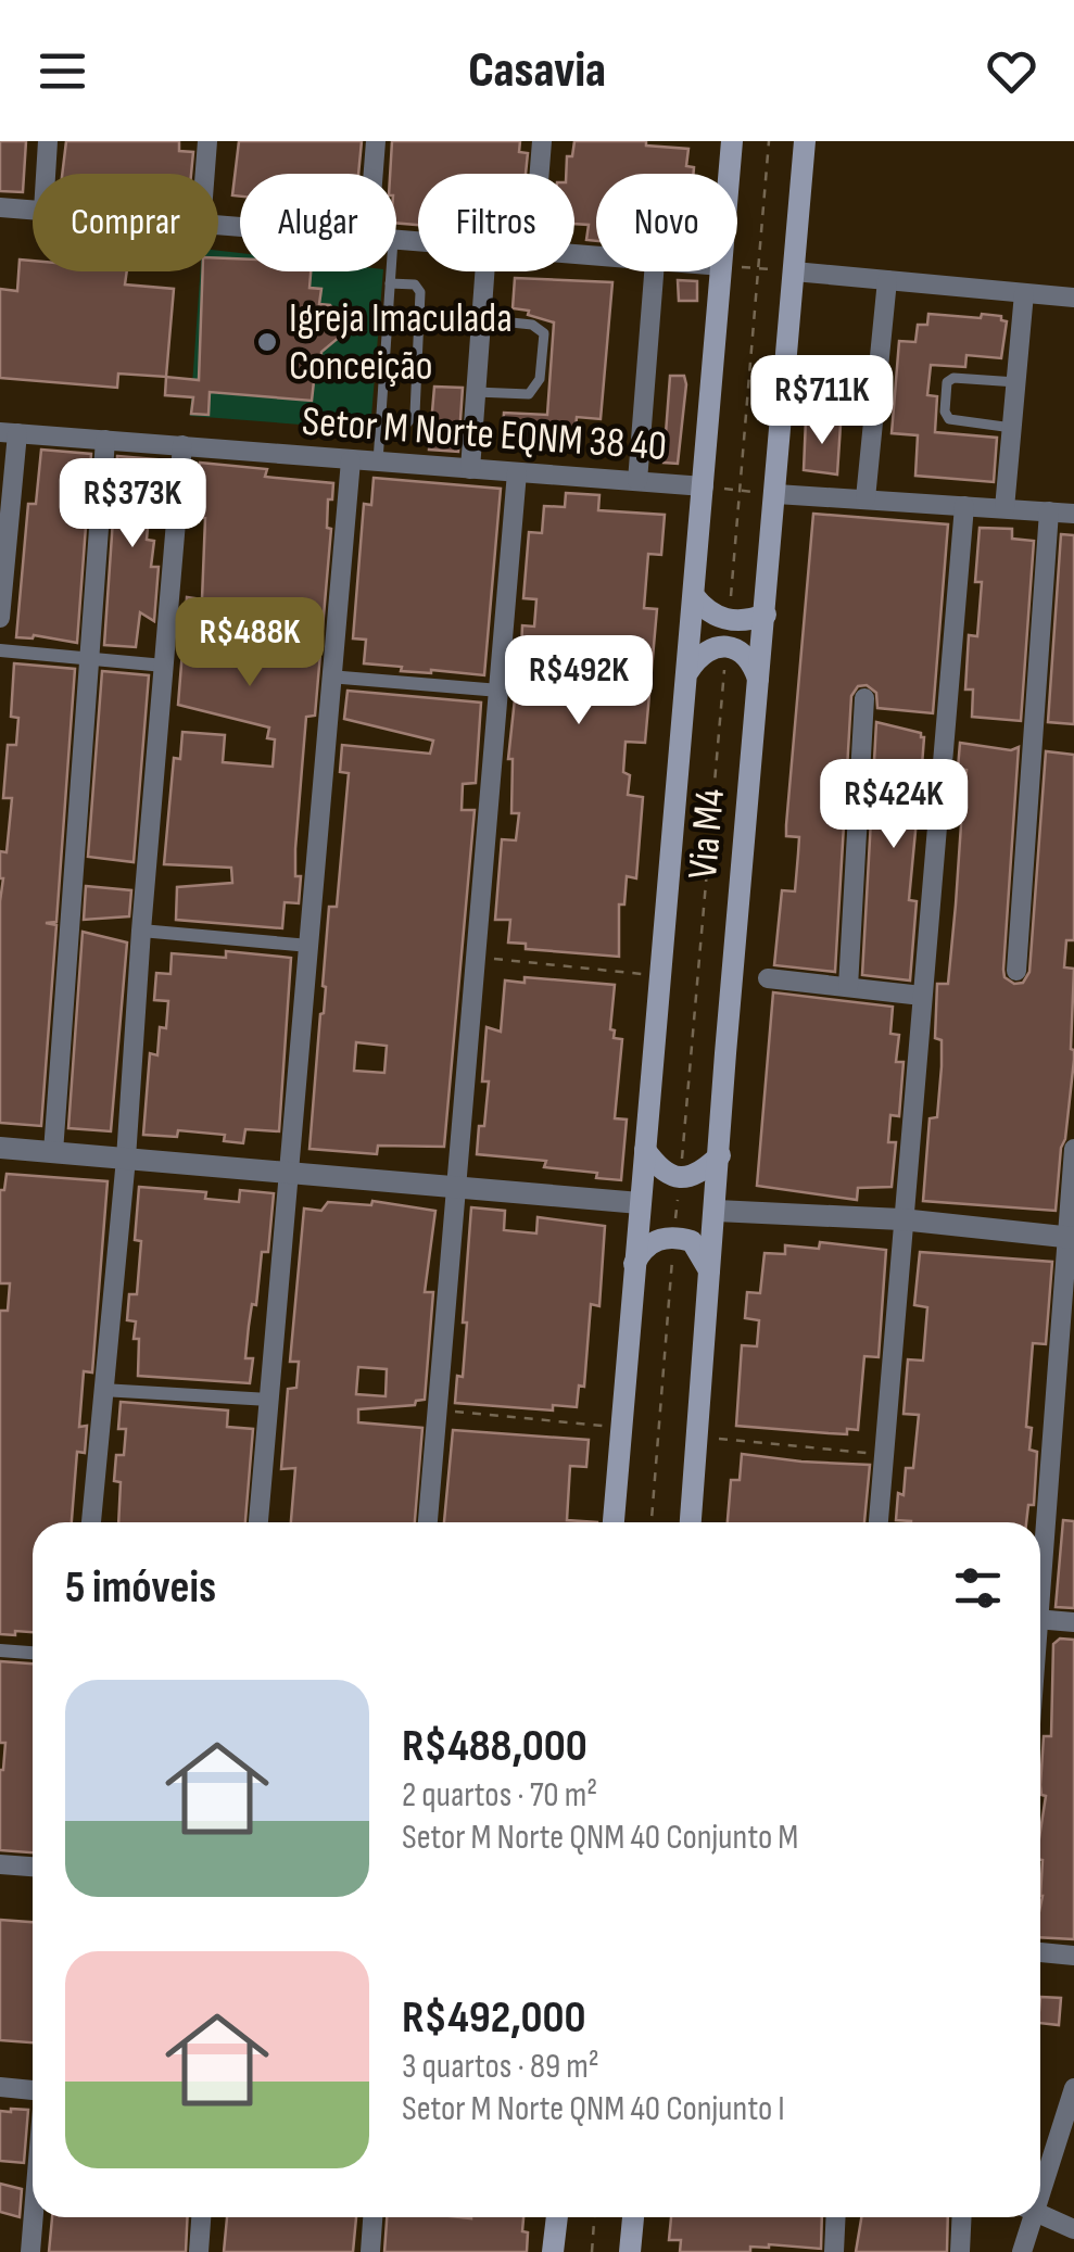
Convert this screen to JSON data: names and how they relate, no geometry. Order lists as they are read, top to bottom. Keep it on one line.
{"streets":{"main road":["Via M4"],"street":["Setor M Norte EQNM 38 40"]},"crossings":[["Setor M Norte EQNM 38 40","Via M4"]],"places":["Igreja Imaculada Conceição"],"page":{"header":"Casavia","chip":["Comprar","Alugar","Filtros","Novo"],"price":["R$711K","R$373K","R$488K","R$492K","R$424K"],"heading":"5 imóveis","list":[{"name":"R$488,000","note":"2 quartos · 70 m² · Setor M Norte QNM 40 Conjunto M"},{"name":"R$492,000","note":"3 quartos · 89 m² · Setor M Norte QNM 40 Conjunto I"}]}}
